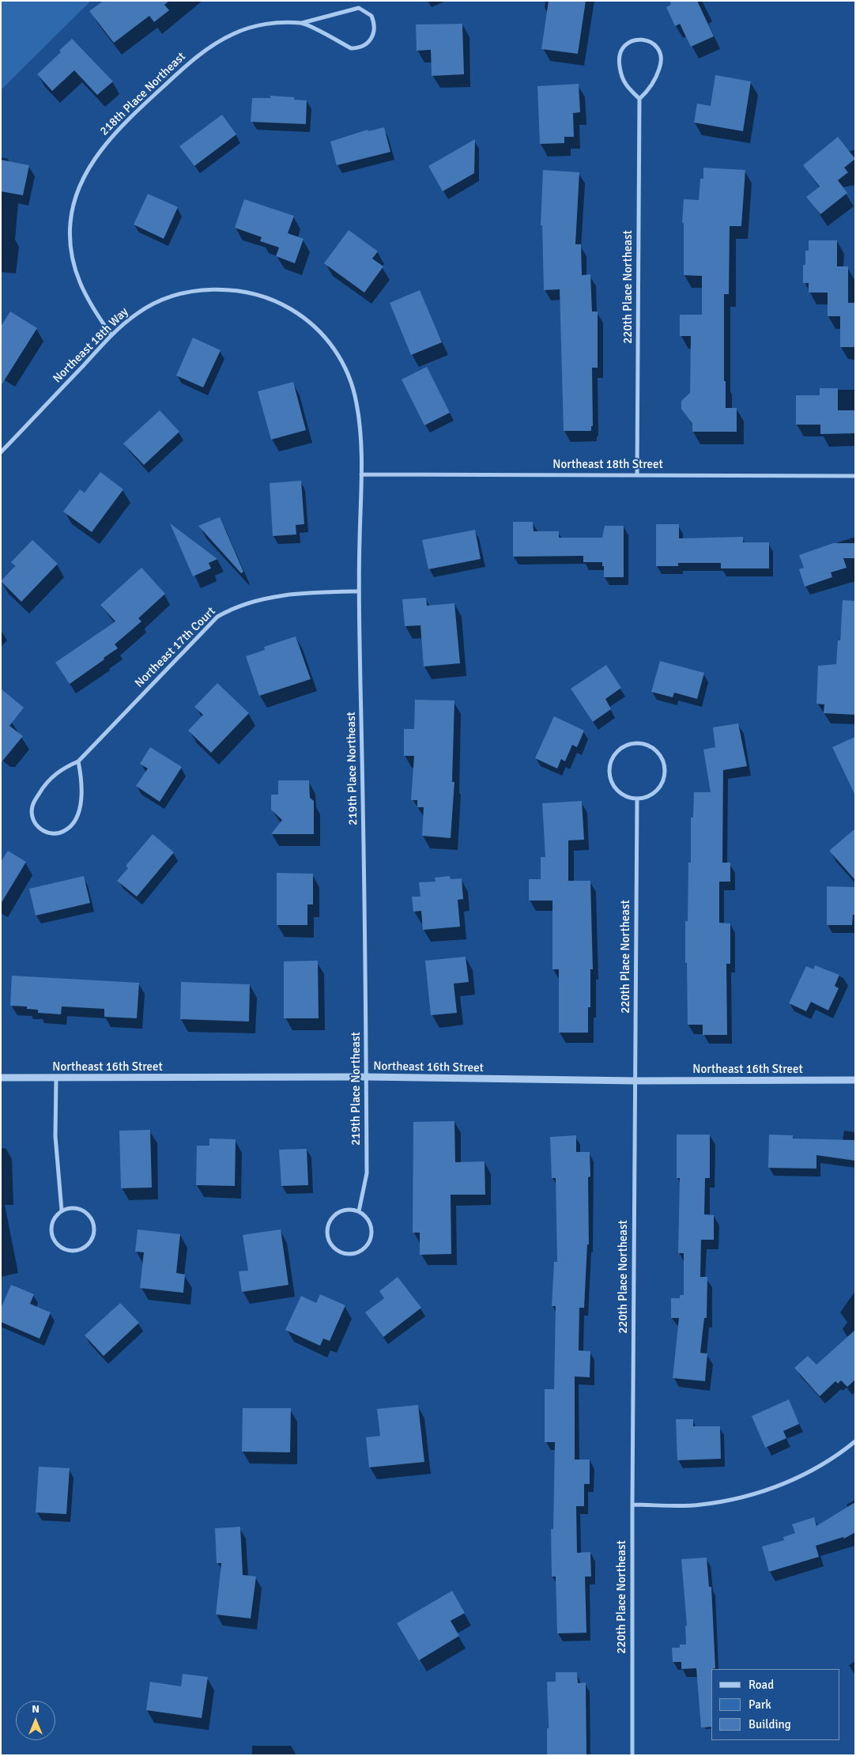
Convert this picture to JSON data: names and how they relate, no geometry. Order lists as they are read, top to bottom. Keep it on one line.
{"streets":{"street":["218th Place Northeast","220th Place Northeast","Northeast 18th Way","Northeast 18th Street","Northeast 17th Court","219th Place Northeast","Northeast 16th Street"]},"crossings":[["218th Place Northeast","Northeast 18th Way"],["220th Place Northeast","Northeast 18th Street"],["220th Place Northeast","Northeast 16th Street"],["Northeast 18th Way","219th Place Northeast"],["Northeast 18th Street","219th Place Northeast"],["Northeast 17th Court","219th Place Northeast"],["219th Place Northeast","Northeast 16th Street"]],"legend":["Road","Park","Building"],"north":"top"}
